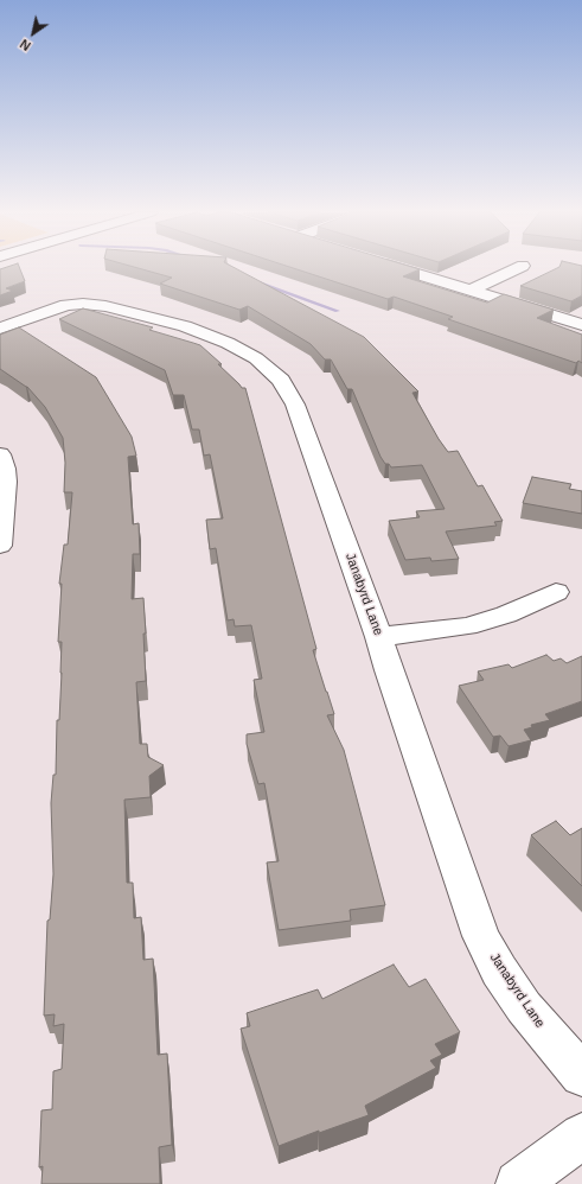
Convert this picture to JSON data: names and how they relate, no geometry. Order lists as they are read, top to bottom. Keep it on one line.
{"streets":{"street":["Janabyrd Lane"]},"north":"bottom left"}
